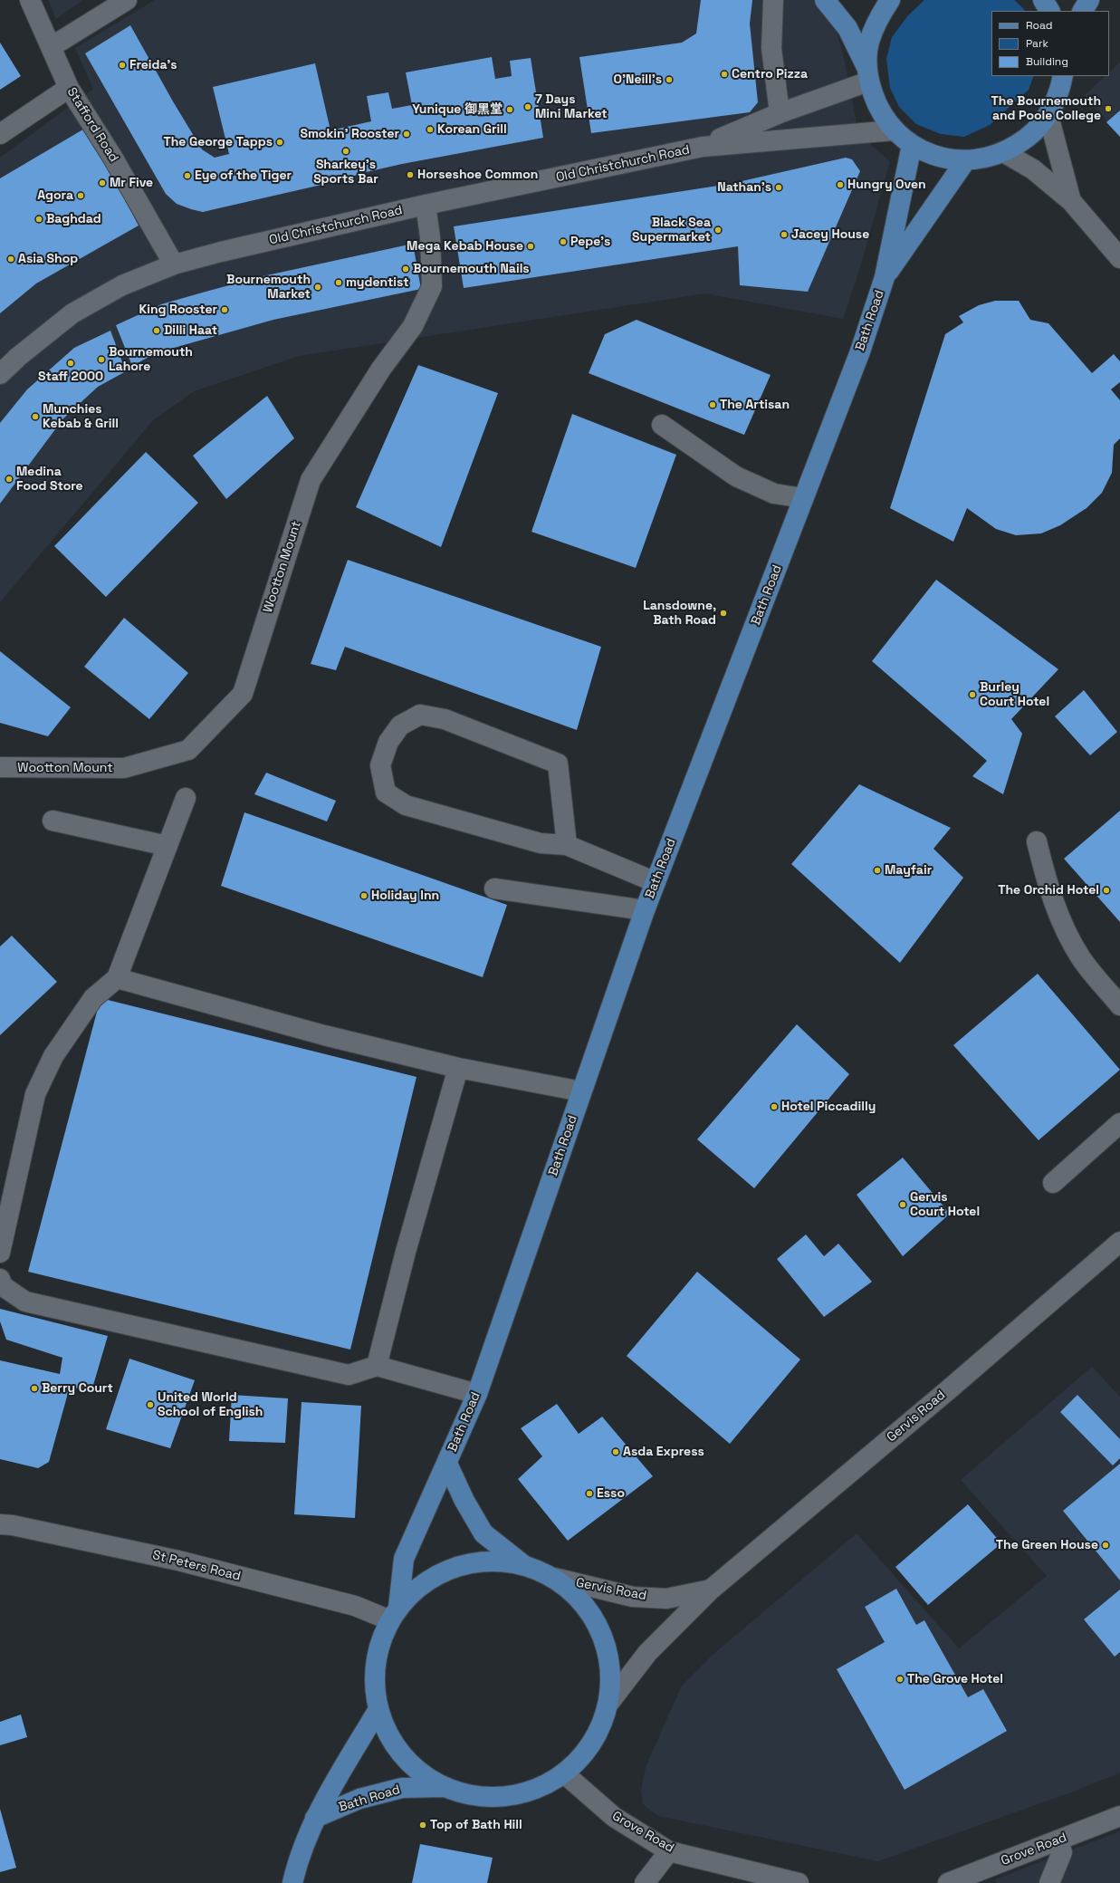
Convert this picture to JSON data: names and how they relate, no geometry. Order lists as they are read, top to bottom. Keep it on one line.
{"streets":{"main road":["Bath Road"],"street":["Stafford Road","Old Christchurch Road","Wootton Mount","Gervis Road","St Peters Road","Grove Road"]},"crossings":[["Stafford Road","Old Christchurch Road"],["Old Christchurch Road","Wootton Mount"],["Bath Road","St Peters Road"]],"places":["Freida's","Centro Pizza","O'Neill's","7 Days Mini Market","The Bournemouth and Poole College","Yunique 御黑堂","Korean Grill","Smokin' Rooster","The George Tapps","Sharkey's Sports Bar","Horseshoe Common","Eye of the Tiger","Mr Five","Hungry Oven","Nathan's","Agora","Baghdad","Black Sea Supermarket","Jacey House","Pepe's","Mega Kebab House","Asia Shop","Bournemouth Nails","mydentist","Bournemouth Market","King Rooster","Dilli Haat","Bournemouth Lahore","Staff 2000","The Artisan","Munchies Kebab & Grill","Medina Food Store","Lansdowne, Bath Road","Burley Court Hotel","Mayfair","The Orchid Hotel","Holiday Inn","Hotel Piccadilly","Gervis Court Hotel","Berry Court","United World School of English","Asda Express","Esso","The Green House","The Grove Hotel","Top of Bath Hill"],"legend":["Road","Park","Building"]}
